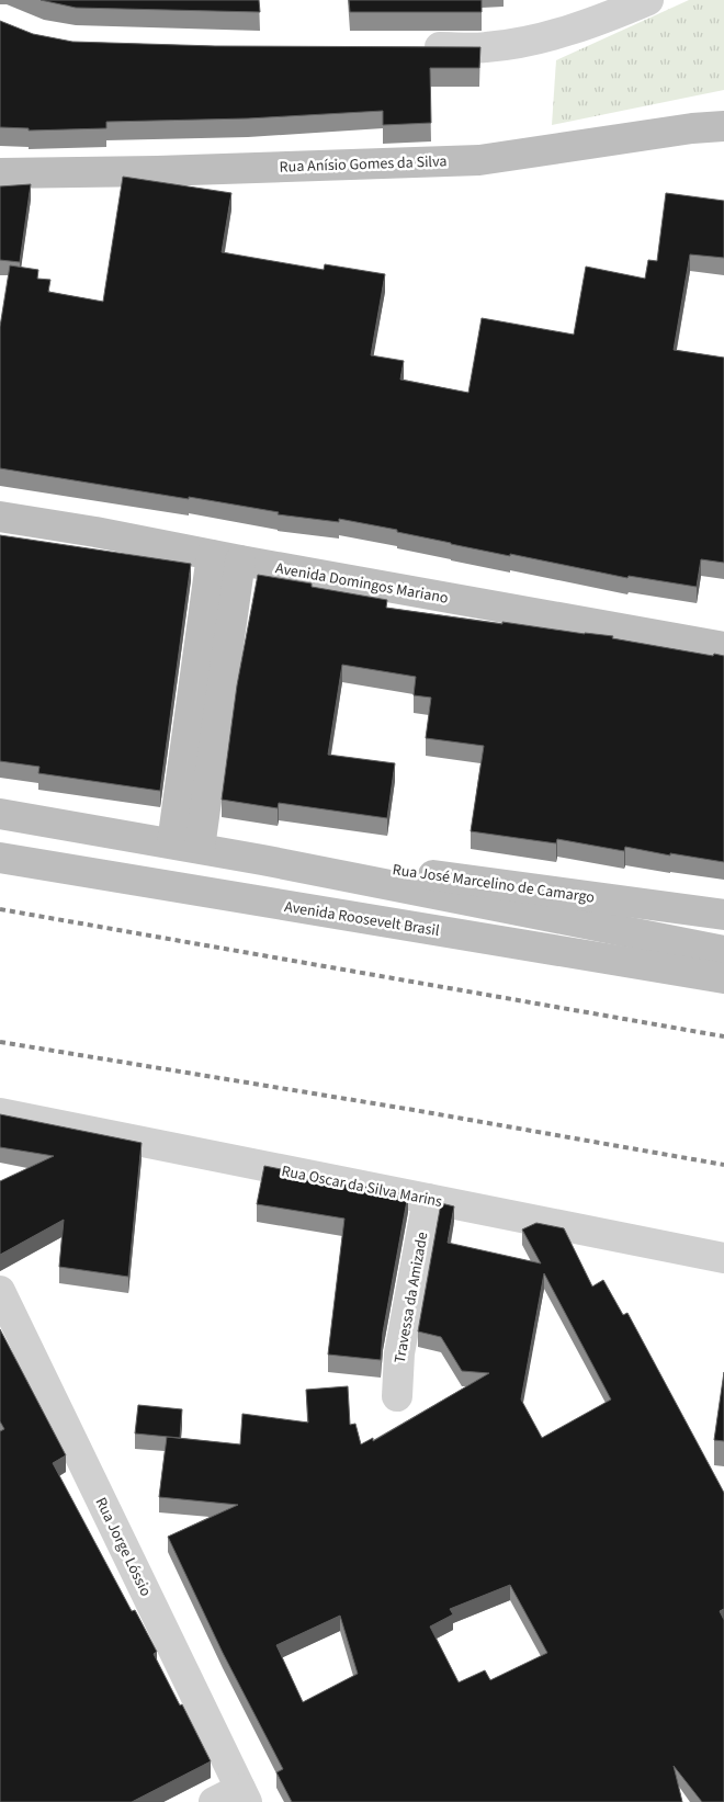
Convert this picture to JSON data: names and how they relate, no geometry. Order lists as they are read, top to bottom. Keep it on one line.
{"streets":{"street":["Rua Anísio Gomes da Silva","Avenida Domingos Mariano","Rua José Marcelino de Camargo","Avenida Roosevelt Brasil","Rua Oscar da Silva Marins","Travessa da Amizade","Rua Jorge Lóssio"]},"crossings":[["Rua Oscar da Silva Marins","Travessa da Amizade"]]}
